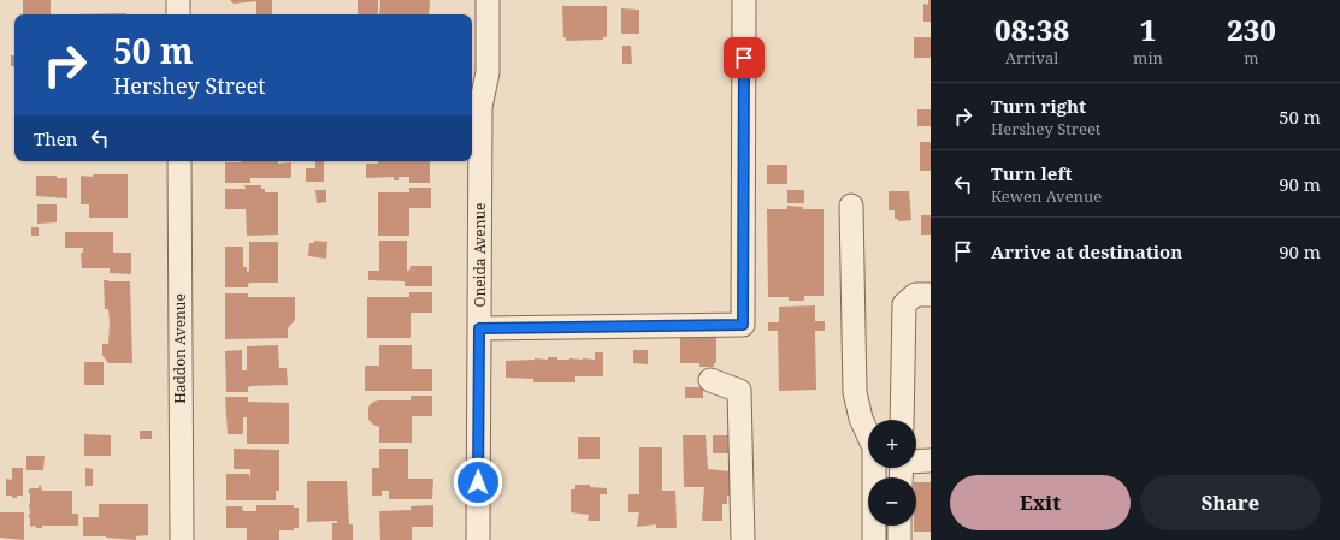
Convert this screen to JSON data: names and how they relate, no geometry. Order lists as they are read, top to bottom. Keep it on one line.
{"streets":{"street":["Oneida Avenue","Haddon Avenue"]},"page":{"eta":["08:38","Arrival","1","min","230","m"],"turn":["50 m","Hershey Street"],"list":[{"name":"Turn right","note":"Hershey Street","value":"50 m"},{"name":"Turn left","note":"Kewen Avenue","value":"90 m"},{"name":"Arrive at destination","value":"90 m"}],"then":"Then","map_buttons":["+","−"],"buttons":["Exit","Share"]}}
